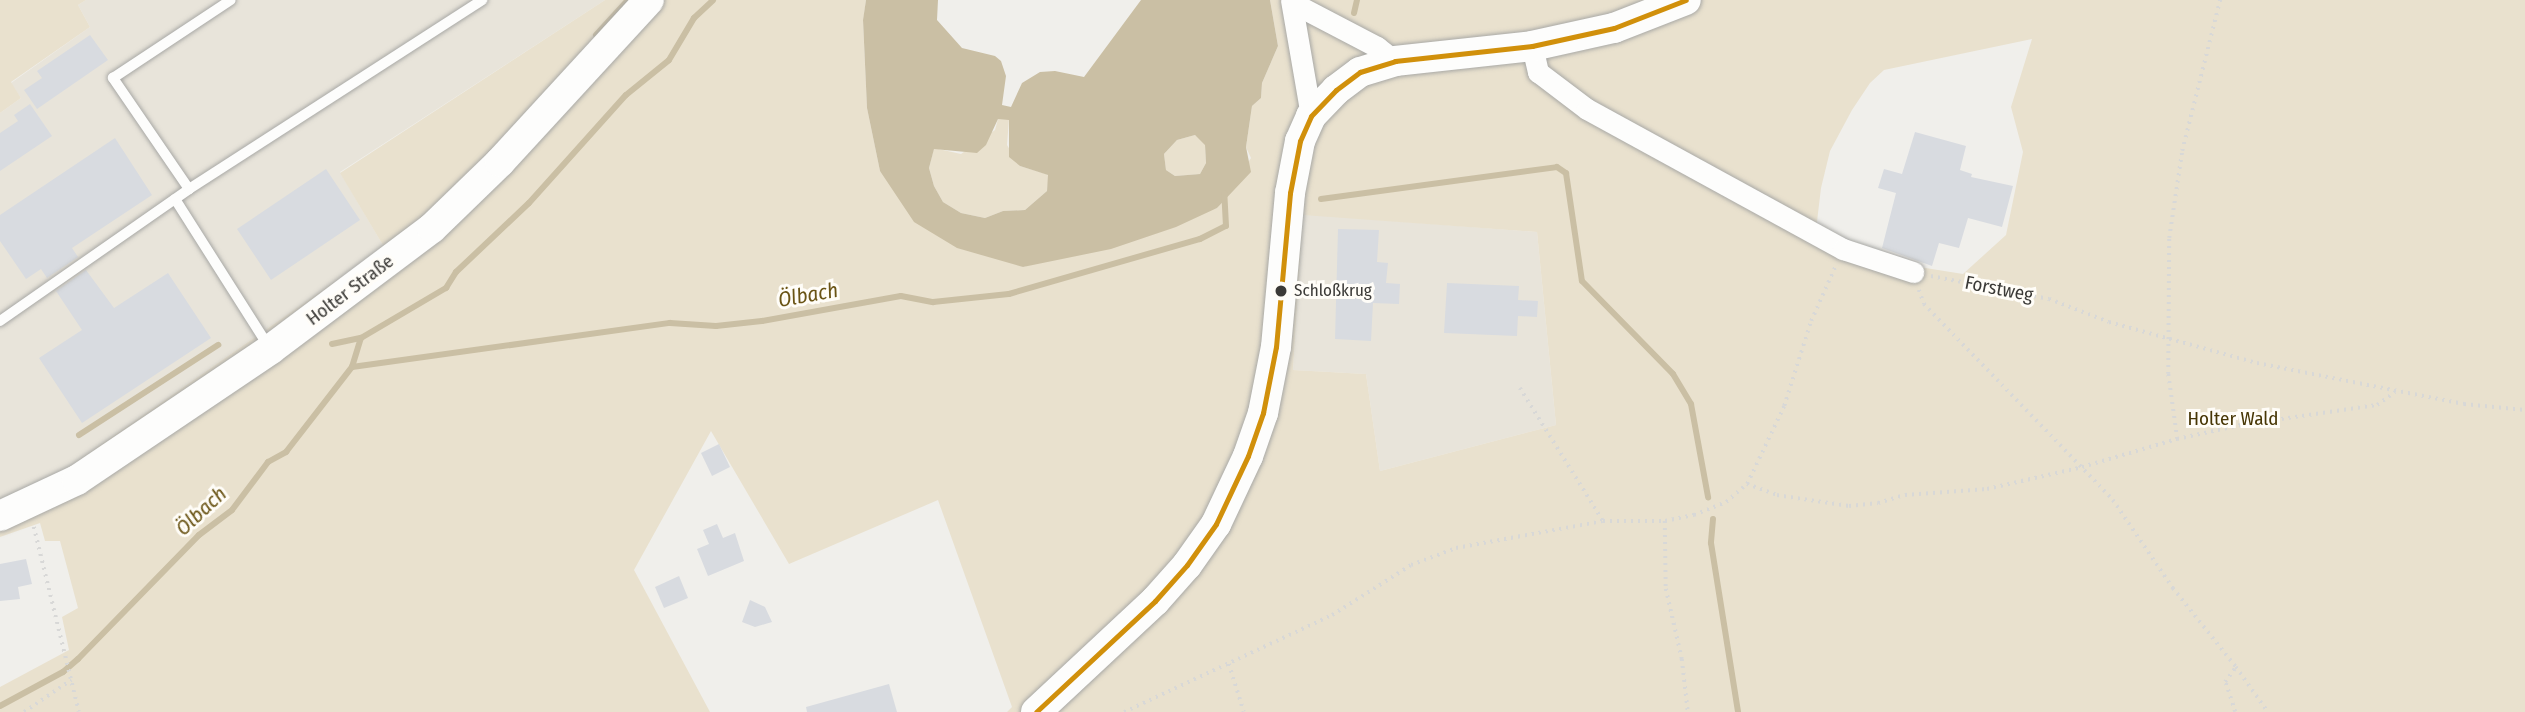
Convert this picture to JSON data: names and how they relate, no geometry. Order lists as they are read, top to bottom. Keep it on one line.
{"streets":{"main road":["Holter Straße"],"path":["Forstweg"]},"water":["Ölbach"],"parks":["Holter Wald"],"places":["Schloßkrug"]}
